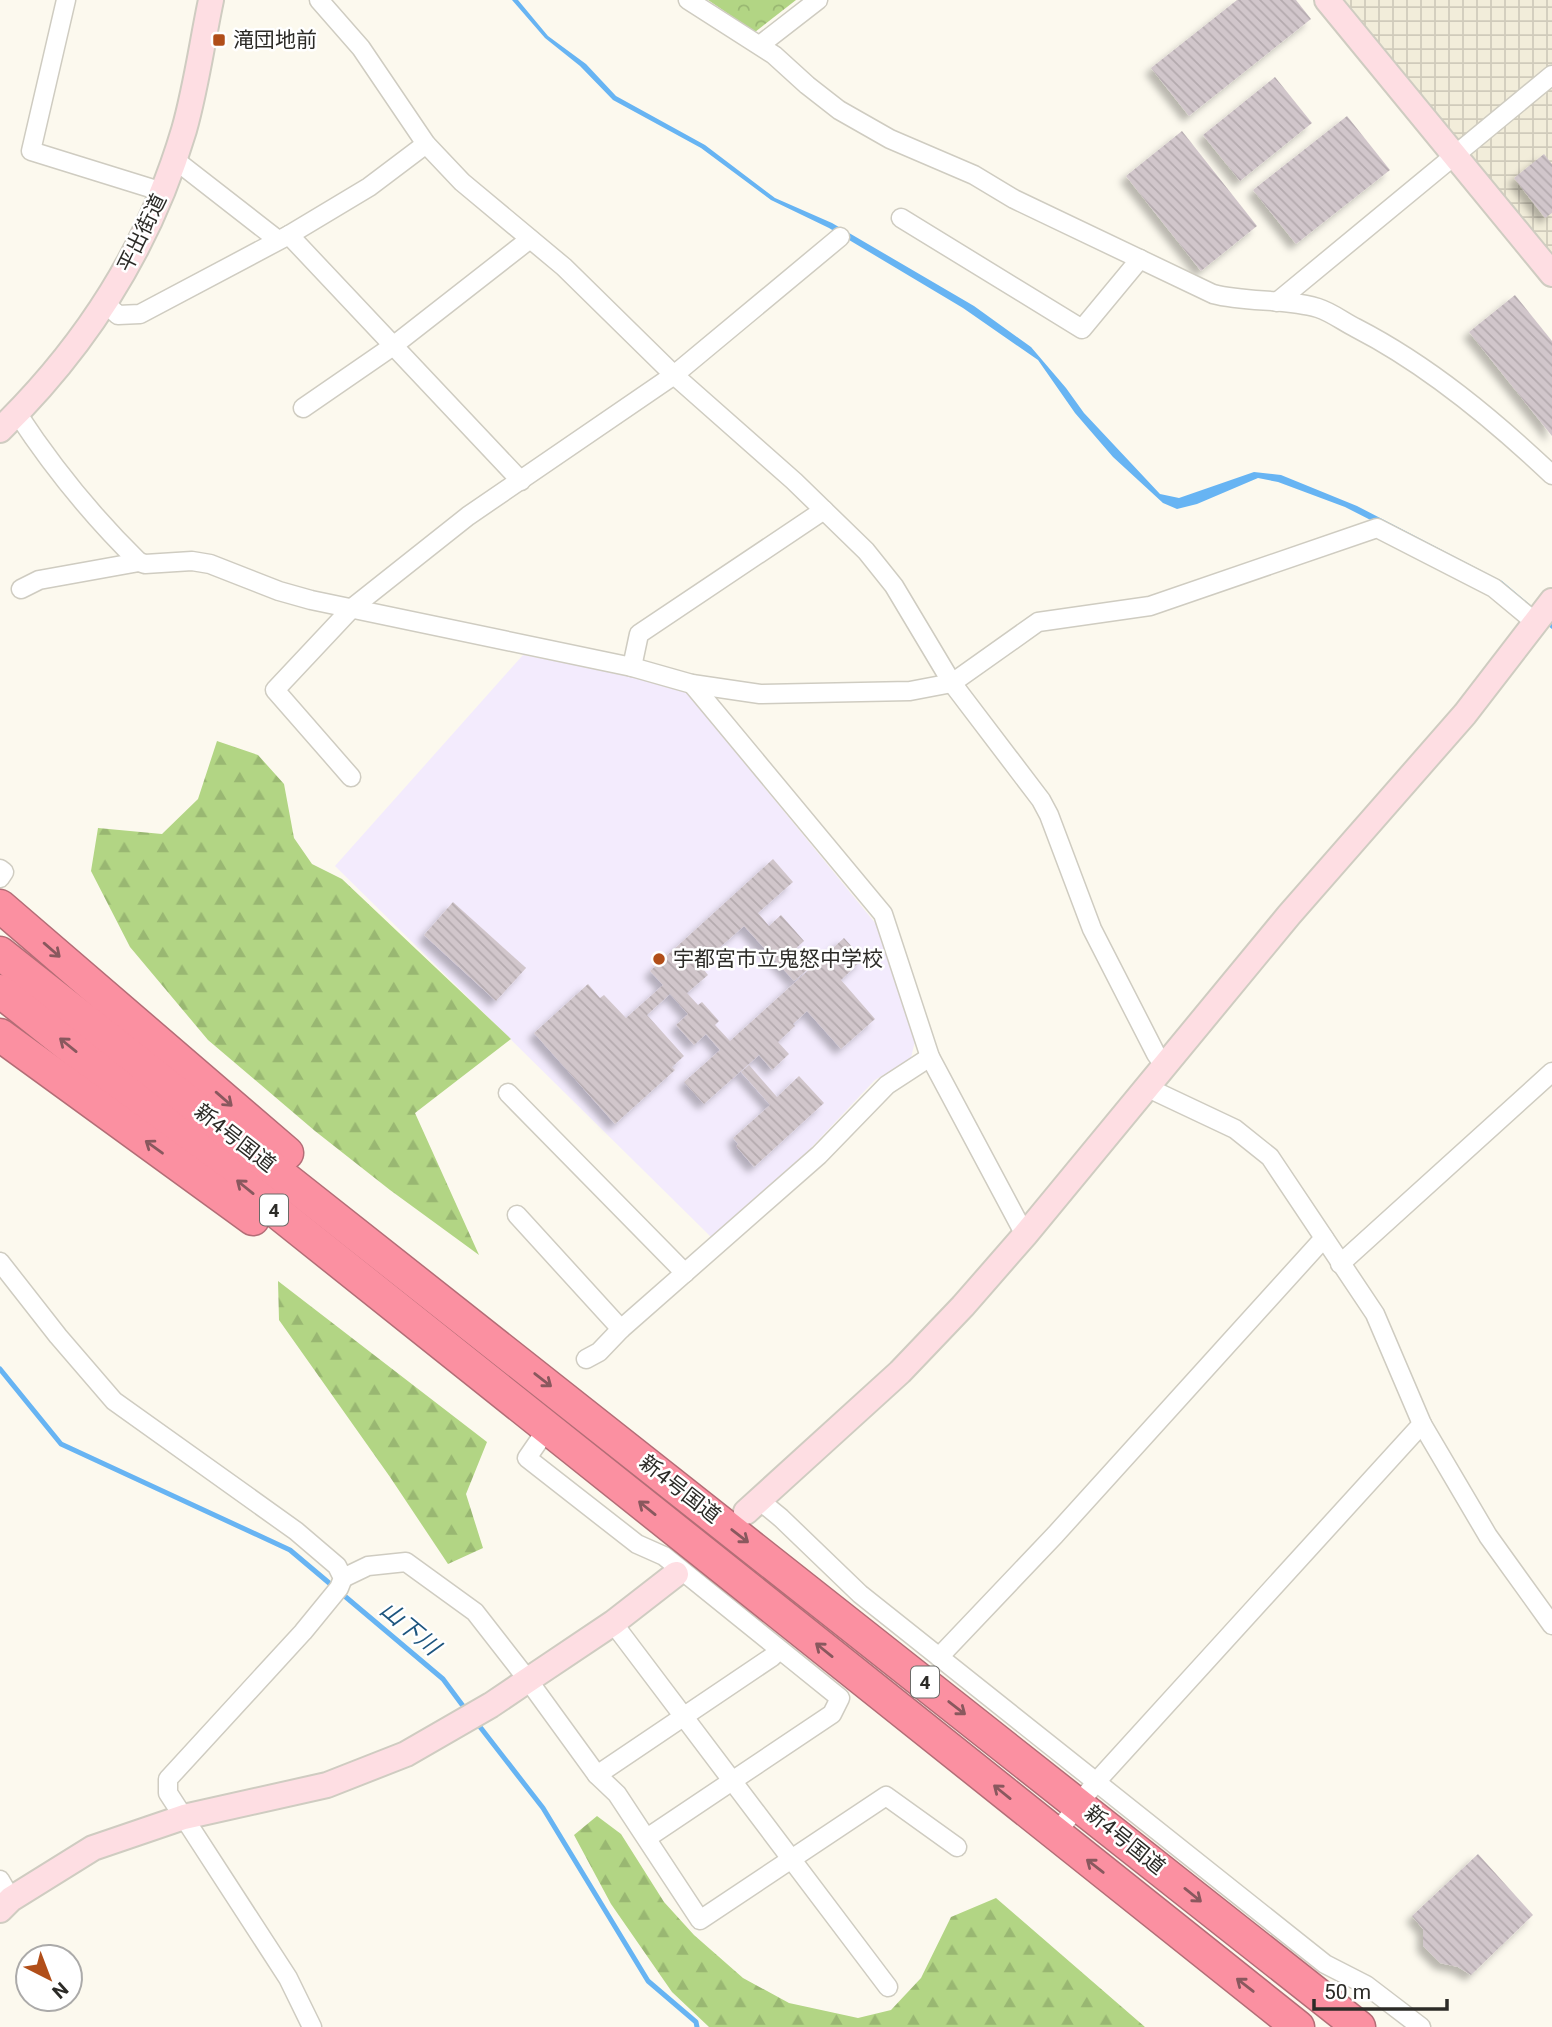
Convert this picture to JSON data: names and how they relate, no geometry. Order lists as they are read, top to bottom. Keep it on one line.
{"streets":{"highway":["新4号国道","4"],"street":["平出街道"]},"water":["山下川"],"places":{"transit":["滝団地前"],"other":["宇都宮市立鬼怒中学校"]},"scale_bar":"50 m","north":"bottom right"}
